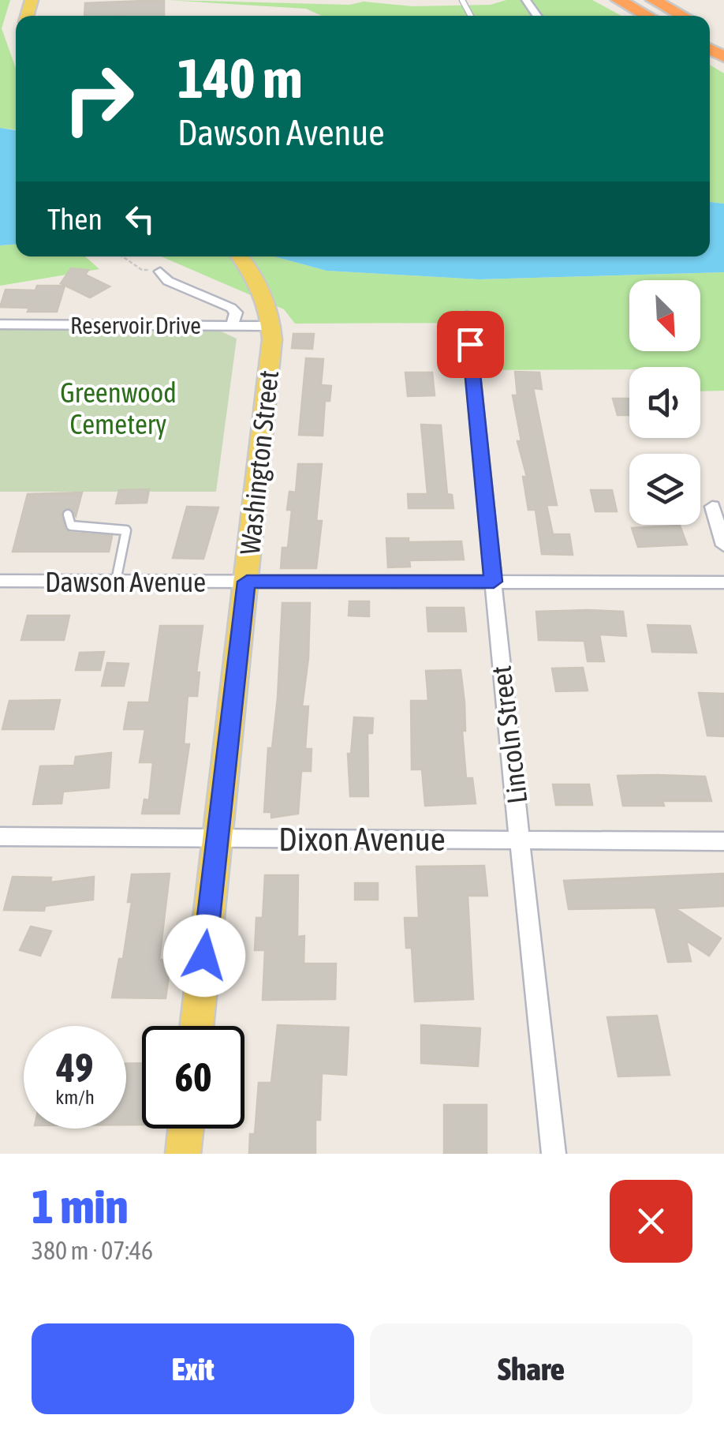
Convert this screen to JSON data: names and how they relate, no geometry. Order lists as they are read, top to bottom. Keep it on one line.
{"streets":{"main road":["Washington Street"],"street":["Reservoir Drive","Dawson Avenue","Lincoln Street","Dixon Avenue"]},"crossings":[["Reservoir Drive","Washington Street"],["Washington Street","Dawson Avenue"],["Washington Street","Dixon Avenue"],["Dawson Avenue","Lincoln Street"],["Lincoln Street","Dixon Avenue"]],"parks":["Greenwood Cemetery"],"north":"bottom right","page":{"turn":["140 m","Dawson Avenue"],"then":"Then","speed":"49 km/h","limit":"60","heading":["1 min","380 m · 07:46"],"buttons":["Exit","Share"]}}
